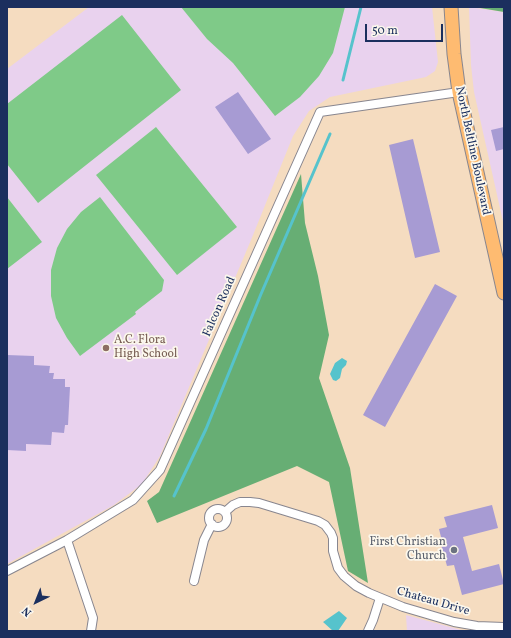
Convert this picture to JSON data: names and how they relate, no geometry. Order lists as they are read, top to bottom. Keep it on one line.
{"streets":{"main road":["North Beltline Boulevard"],"street":["Falcon Road","Chateau Drive"]},"crossings":[["North Beltline Boulevard","Falcon Road"]],"places":["A.C. Flora High School","First Christian Church"],"scale_bar":"50 m","north":"bottom left"}
